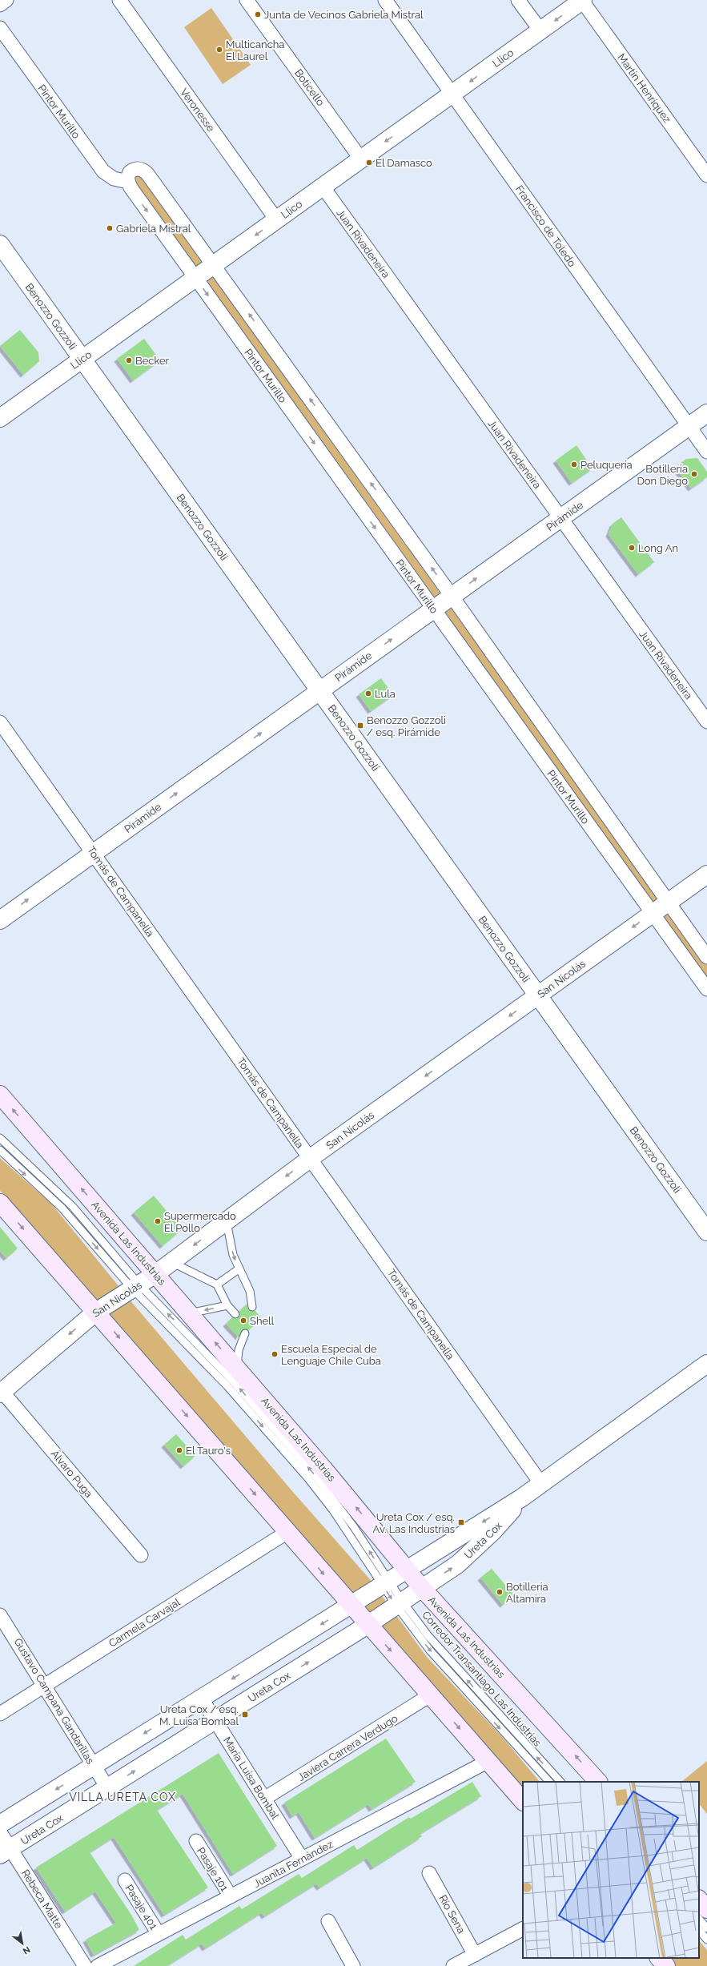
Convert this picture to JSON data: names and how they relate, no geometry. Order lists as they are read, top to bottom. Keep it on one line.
{"streets":{"main road":["Avenida Las Industrias"],"street":["Llico","Boticello","Martín Henríquez","Veronesse","Pintor Murillo","Francisco de Toledo","Juan Rivadeneira","Benozzo Gozzoli","Pirámide","Tomás de Campanella","San Nicolás","Álvaro Puga","Ureta Cox","Carmela Carvajal","Gustavo Campana Gandarillas","Javiera Carrera Verdugo","María Luisa Bombal","Juanita Fernández","Pasaje 101","Rebeca Matte","Pasaje 401","Río Sena"],"lane":["Corredor Transantiago Las Industrias"]},"crossings":[["Llico","Boticello"],["Llico","Martín Henríquez"],["Llico","Veronesse"],["Llico","Pintor Murillo"],["Llico","Francisco de Toledo"],["Llico","Juan Rivadeneira"],["Llico","Benozzo Gozzoli"],["Pintor Murillo","Pirámide"],["Pintor Murillo","San Nicolás"],["Francisco de Toledo","Pirámide"],["Juan Rivadeneira","Pirámide"],["Benozzo Gozzoli","Pirámide"],["Benozzo Gozzoli","San Nicolás"],["Pirámide","Tomás de Campanella"],["Tomás de Campanella","San Nicolás"],["Tomás de Campanella","Ureta Cox"],["San Nicolás","Avenida Las Industrias"],["San Nicolás","Álvaro Puga"],["San Nicolás","Corredor Transantiago Las Industrias"],["Avenida Las Industrias","Ureta Cox"],["Ureta Cox","Corredor Transantiago Las Industrias"],["Ureta Cox","Gustavo Campana Gandarillas"],["Ureta Cox","María Luisa Bombal"],["Ureta Cox","Rebeca Matte"],["Carmela Carvajal","Gustavo Campana Gandarillas"],["Javiera Carrera Verdugo","María Luisa Bombal"],["María Luisa Bombal","Juanita Fernández"],["Juanita Fernández","Pasaje 101"],["Juanita Fernández","Pasaje 401"]],"one_way":["Llico","Pirámide","San Nicolás"],"districts":["VILLA URETA COX"],"places":{"other":["Junta de Vecinos Gabriela Mistral","Multicancha El Laurel","El Damasco","Gabriela Mistral","Becker","Peluquería","Botilleria Don Diego","Long An","Lula","Supermercado El Pollo","Shell","Escuela Especial de Lenguaje Chile Cuba","El Tauro's","Botilleria Altamira"],"transit":["Benozzo Gozzoli / esq. Pirámide","Ureta Cox / esq. Av. Las Industrias","Ureta Cox / esq. M. Luisa Bombal"]},"north":"bottom right"}
